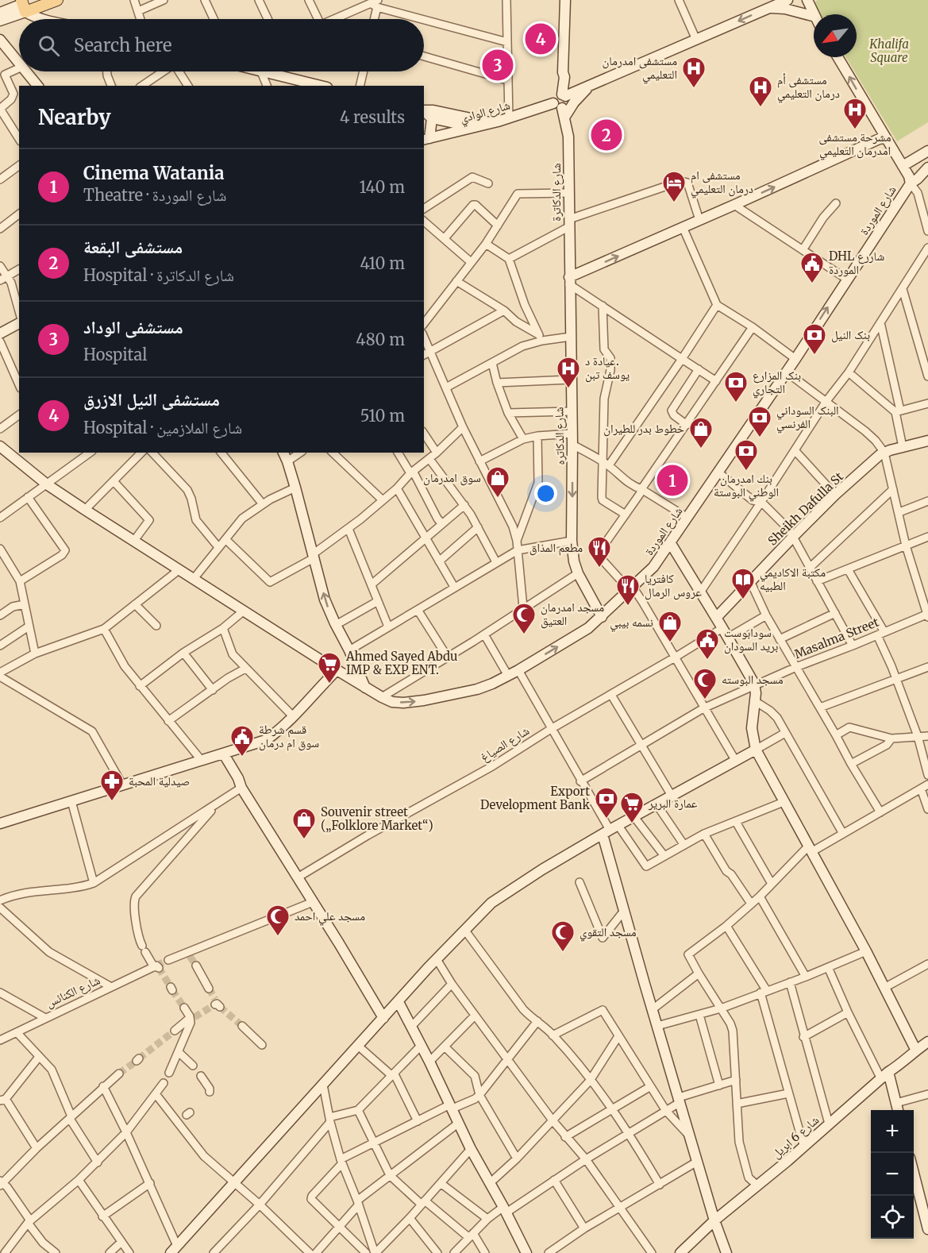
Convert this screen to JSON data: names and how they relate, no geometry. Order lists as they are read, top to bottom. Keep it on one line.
{"streets":{"street":["شارع الوادي","شارع الدكاترة","شارع الموردة","شارع الدكاتره","Sheikh Dafulla St","Masalma Street","شارع الصياغ","شارع الكنائس","شارع 6 ابريل"]},"crossings":[["شارع الوادي","شارع الدكاترة"],["شارع الدكاترة","شارع الدكاتره"],["شارع الموردة","شارع الدكاتره"]],"parks":["Khalifa Square"],"places":{"hospital":["مستشفى امدرمان التعليمي","مستشفى أم درمان التعليمي","مشرحة مستشفى امدرمان التعليمي","عيادة د. يوسف تبن"],"hotel":["مستشفى ام درمان التعليمي"],"public building":["DHL شاررع الموردة","سودابوست بريد السودان","قسم شرطة سوق ام درمان"],"bank":["بنک النيل","بنک المزارع التجاري","البنک السوداني الفرنسي","بنك امدرمان الوطني البوستة","Export Development Bank"],"shop":["خطوط بدر للطيران","سوق امدرمان","نسمه بيبي","Souvenir street („Folklore Market“)"],"restaurant":["مطعم المذاق","كافتريا عروس الرمال"],"library":["مكتبة الاكاديمي الطبيه"],"mosque":["مسجد امدرمان العتيق","مسجد البوسته","مسجد علي احمد","مسجد التقوي"],"supermarket":["Ahmed Sayed Abdu IMP & EXP ENT.","عمارة البرير"],"pharmacy":["صيدلية المحبة"]},"north":"bottom left","page":{"search":"Search here","pins":["4","3","2","1"],"heading":["Nearby","4 results"],"list":[{"mark":"1","name":"Cinema Watania","note":"Theatre · شارع الموردة","value":"140 m"},{"mark":"2","name":"مستشفى البقعة","note":"Hospital · شارع الدكاترة","value":"410 m"},{"mark":"3","name":"مستشفى الوداد","note":"Hospital","value":"480 m"},{"mark":"4","name":"مستشفى النيل الازرق","note":"Hospital · شارع الملازمين","value":"510 m"}],"map_buttons":["+","−"]}}
